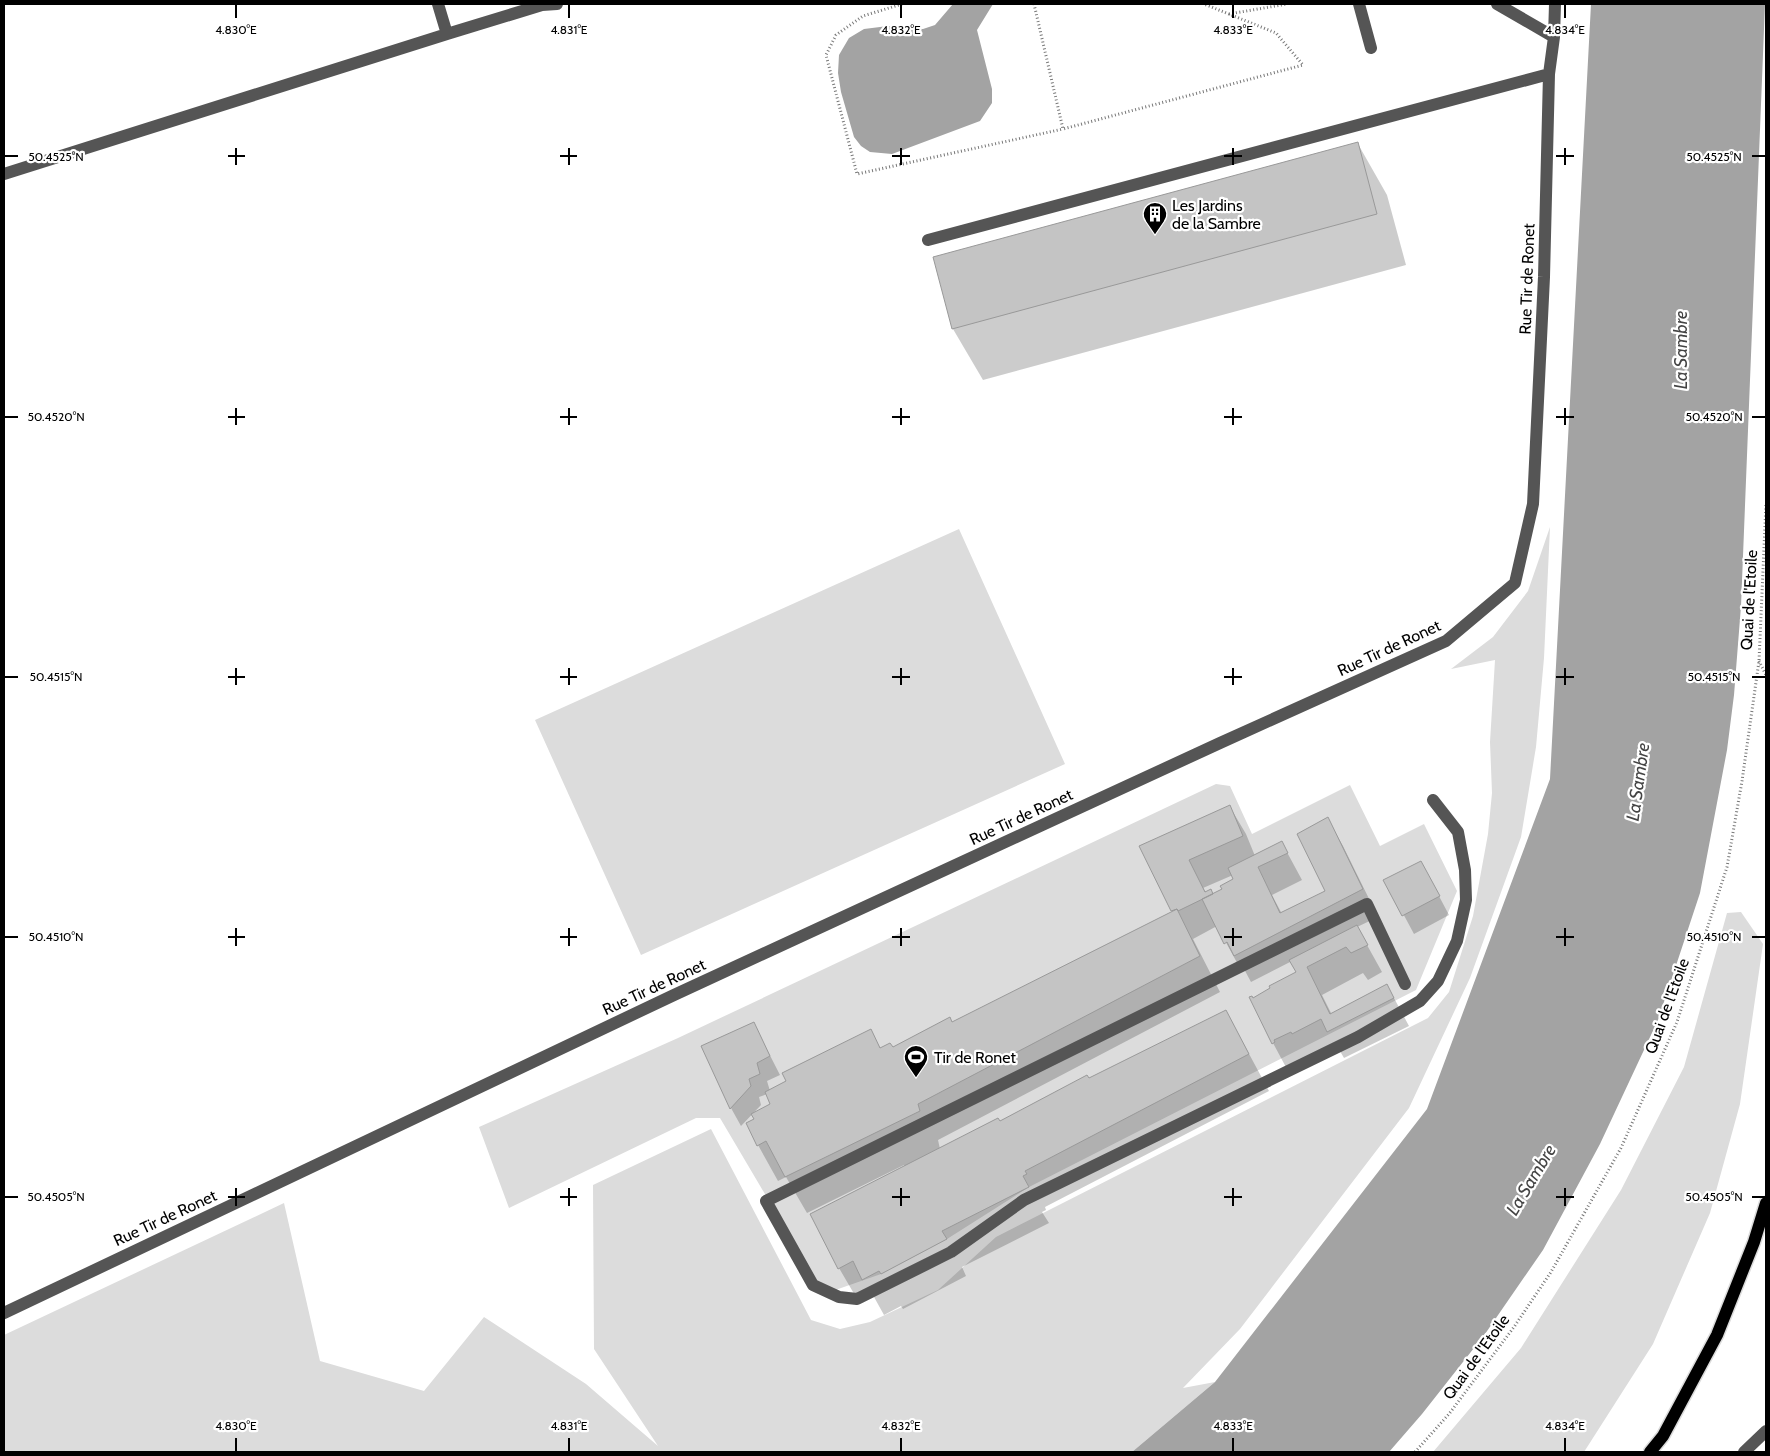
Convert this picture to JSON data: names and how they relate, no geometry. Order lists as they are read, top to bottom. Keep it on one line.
{"streets":{"street":["Rue Tir de Ronet"],"path":["Quai de l'Etoile"]},"water":["La Sambre"],"places":{"building":["Les Jardins de la Sambre"],"sports":["Tir de Ronet"]},"coordinates":["4.830°E","4.831°E","4.832°E","4.833°E","4.834°E","50.4525°N","50.4520°N","50.4515°N","50.4510°N","50.4505°N"]}
